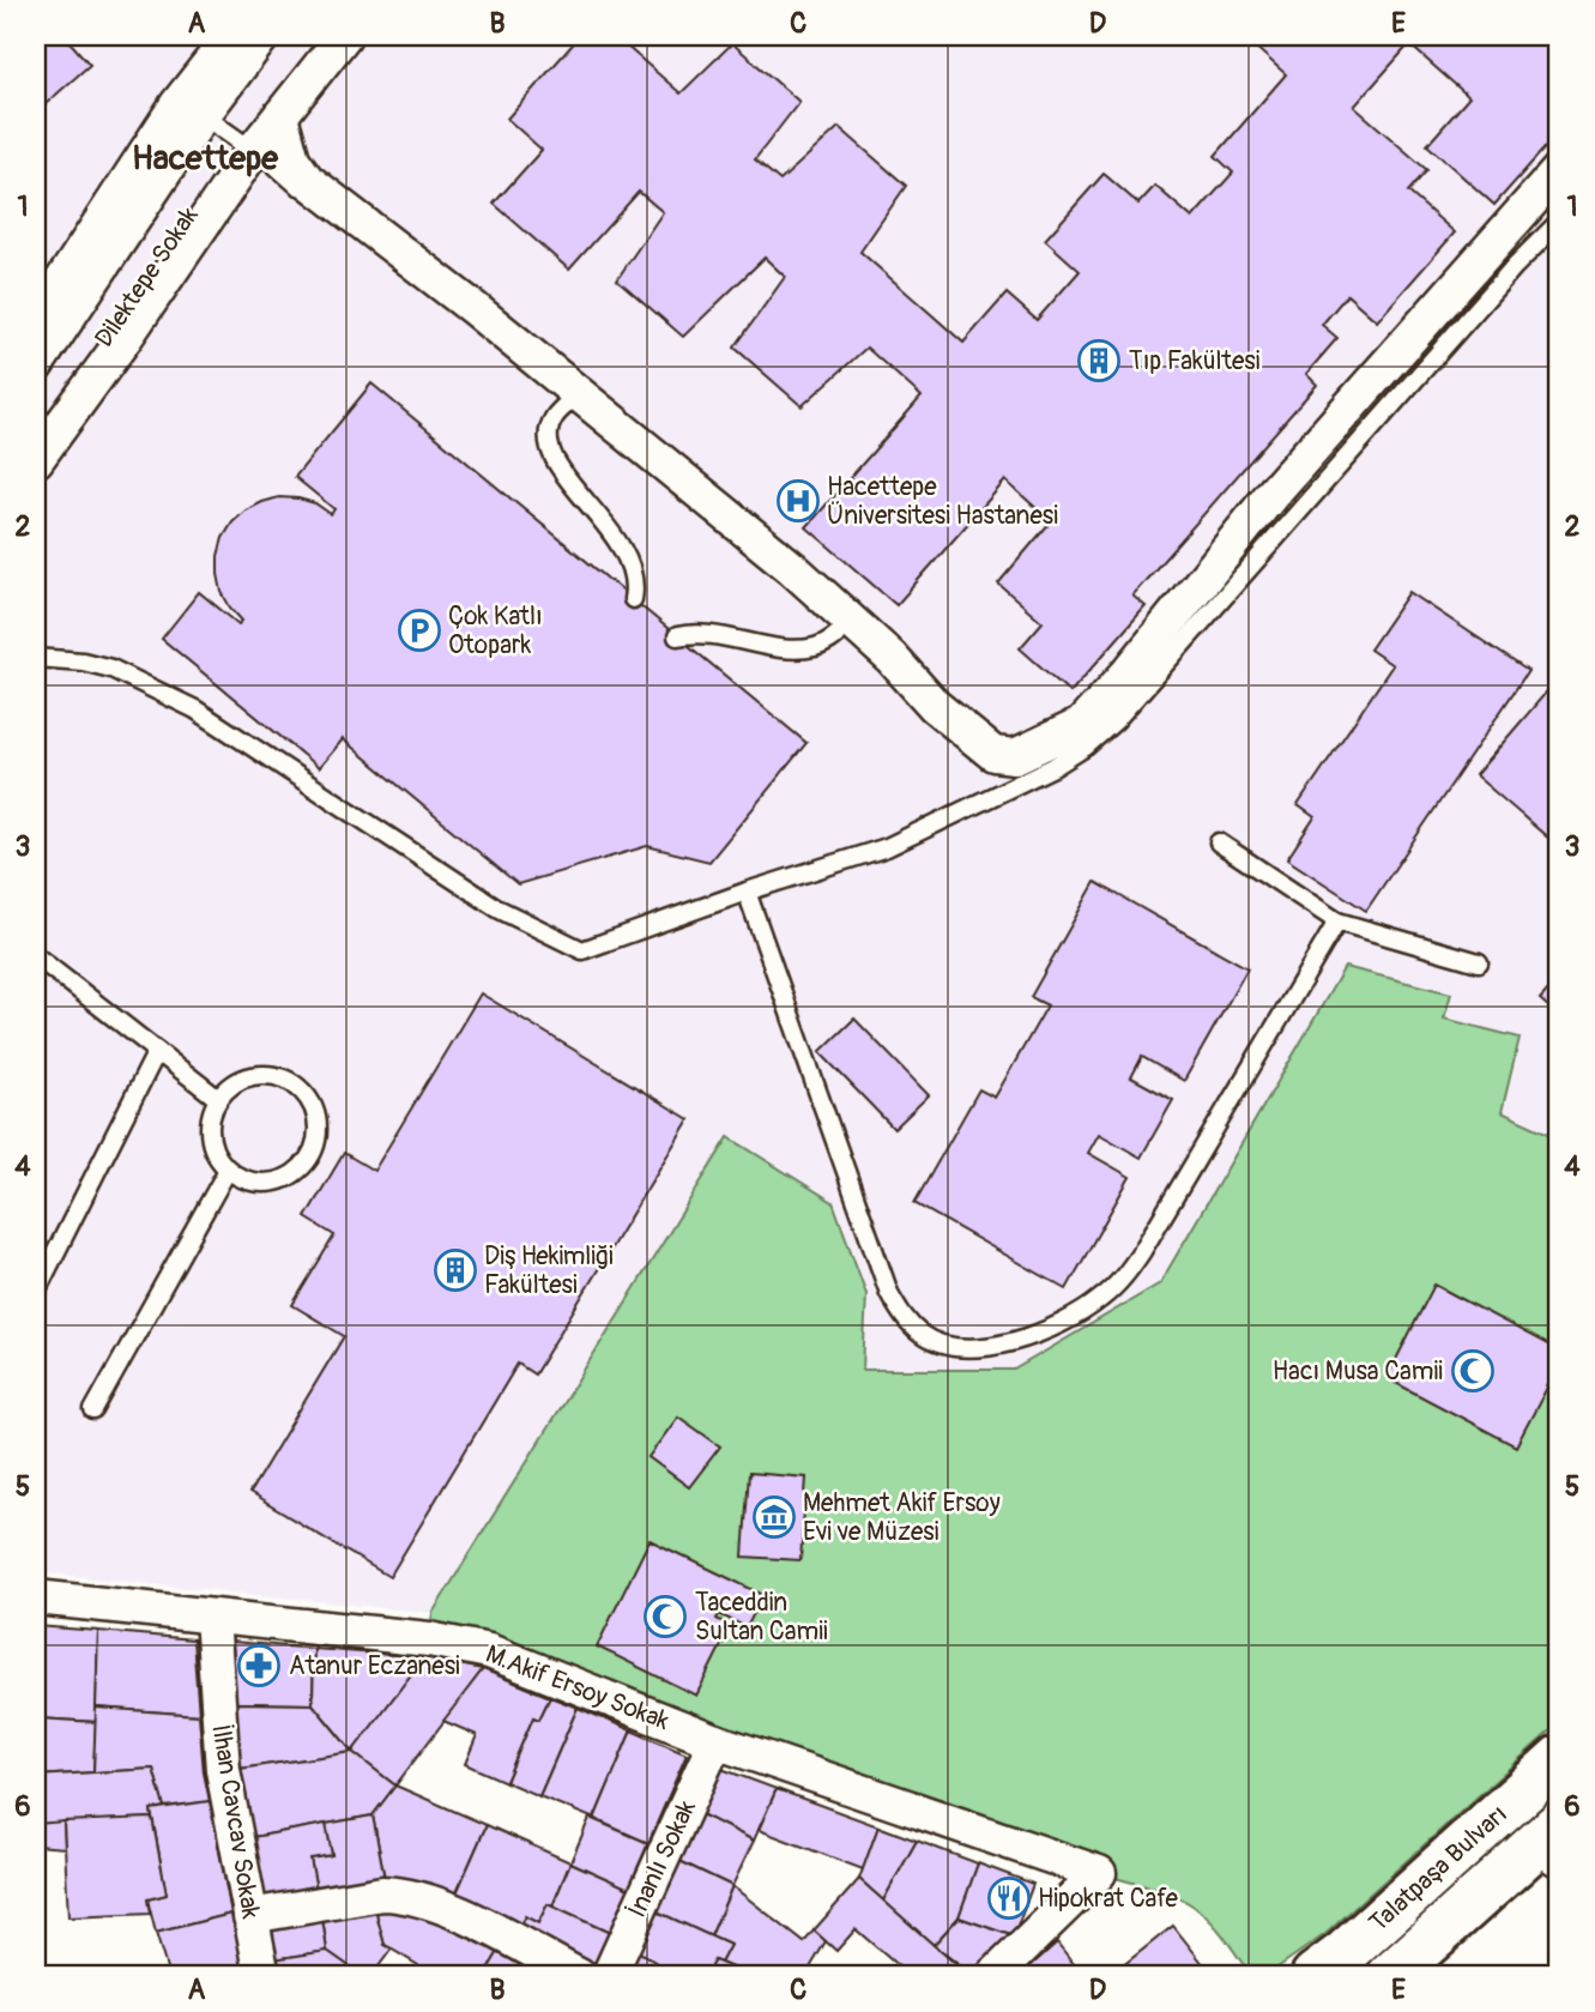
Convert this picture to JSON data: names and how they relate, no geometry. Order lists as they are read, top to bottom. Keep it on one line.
{"streets":{"main road":["Talatpaşa Bulvarı"],"street":["Dilektepe Sokak","M.Akif Ersoy Sokak","İlhan Cavcav Sokak","İnanlı Sokak"]},"crossings":[["M.Akif Ersoy Sokak","İlhan Cavcav Sokak"],["M.Akif Ersoy Sokak","İnanlı Sokak"]],"districts":["Hacettepe"],"places":{"building":["Tıp Fakültesi","Diş Hekimliği Fakültesi"],"hospital":["Hacettepe Üniversitesi Hastanesi"],"parking":["Çok Katlı Otopark"],"mosque":["Hacı Musa Camii","Taceddin Sultan Camii"],"museum":["Mehmet Akif Ersoy Evi ve Müzesi"],"pharmacy":["Atanur Eczanesi"],"restaurant":["Hipokrat Cafe"]},"grid":{"columns":["A","B","C","D","E"],"rows":["1","2","3","4","5","6"]}}
